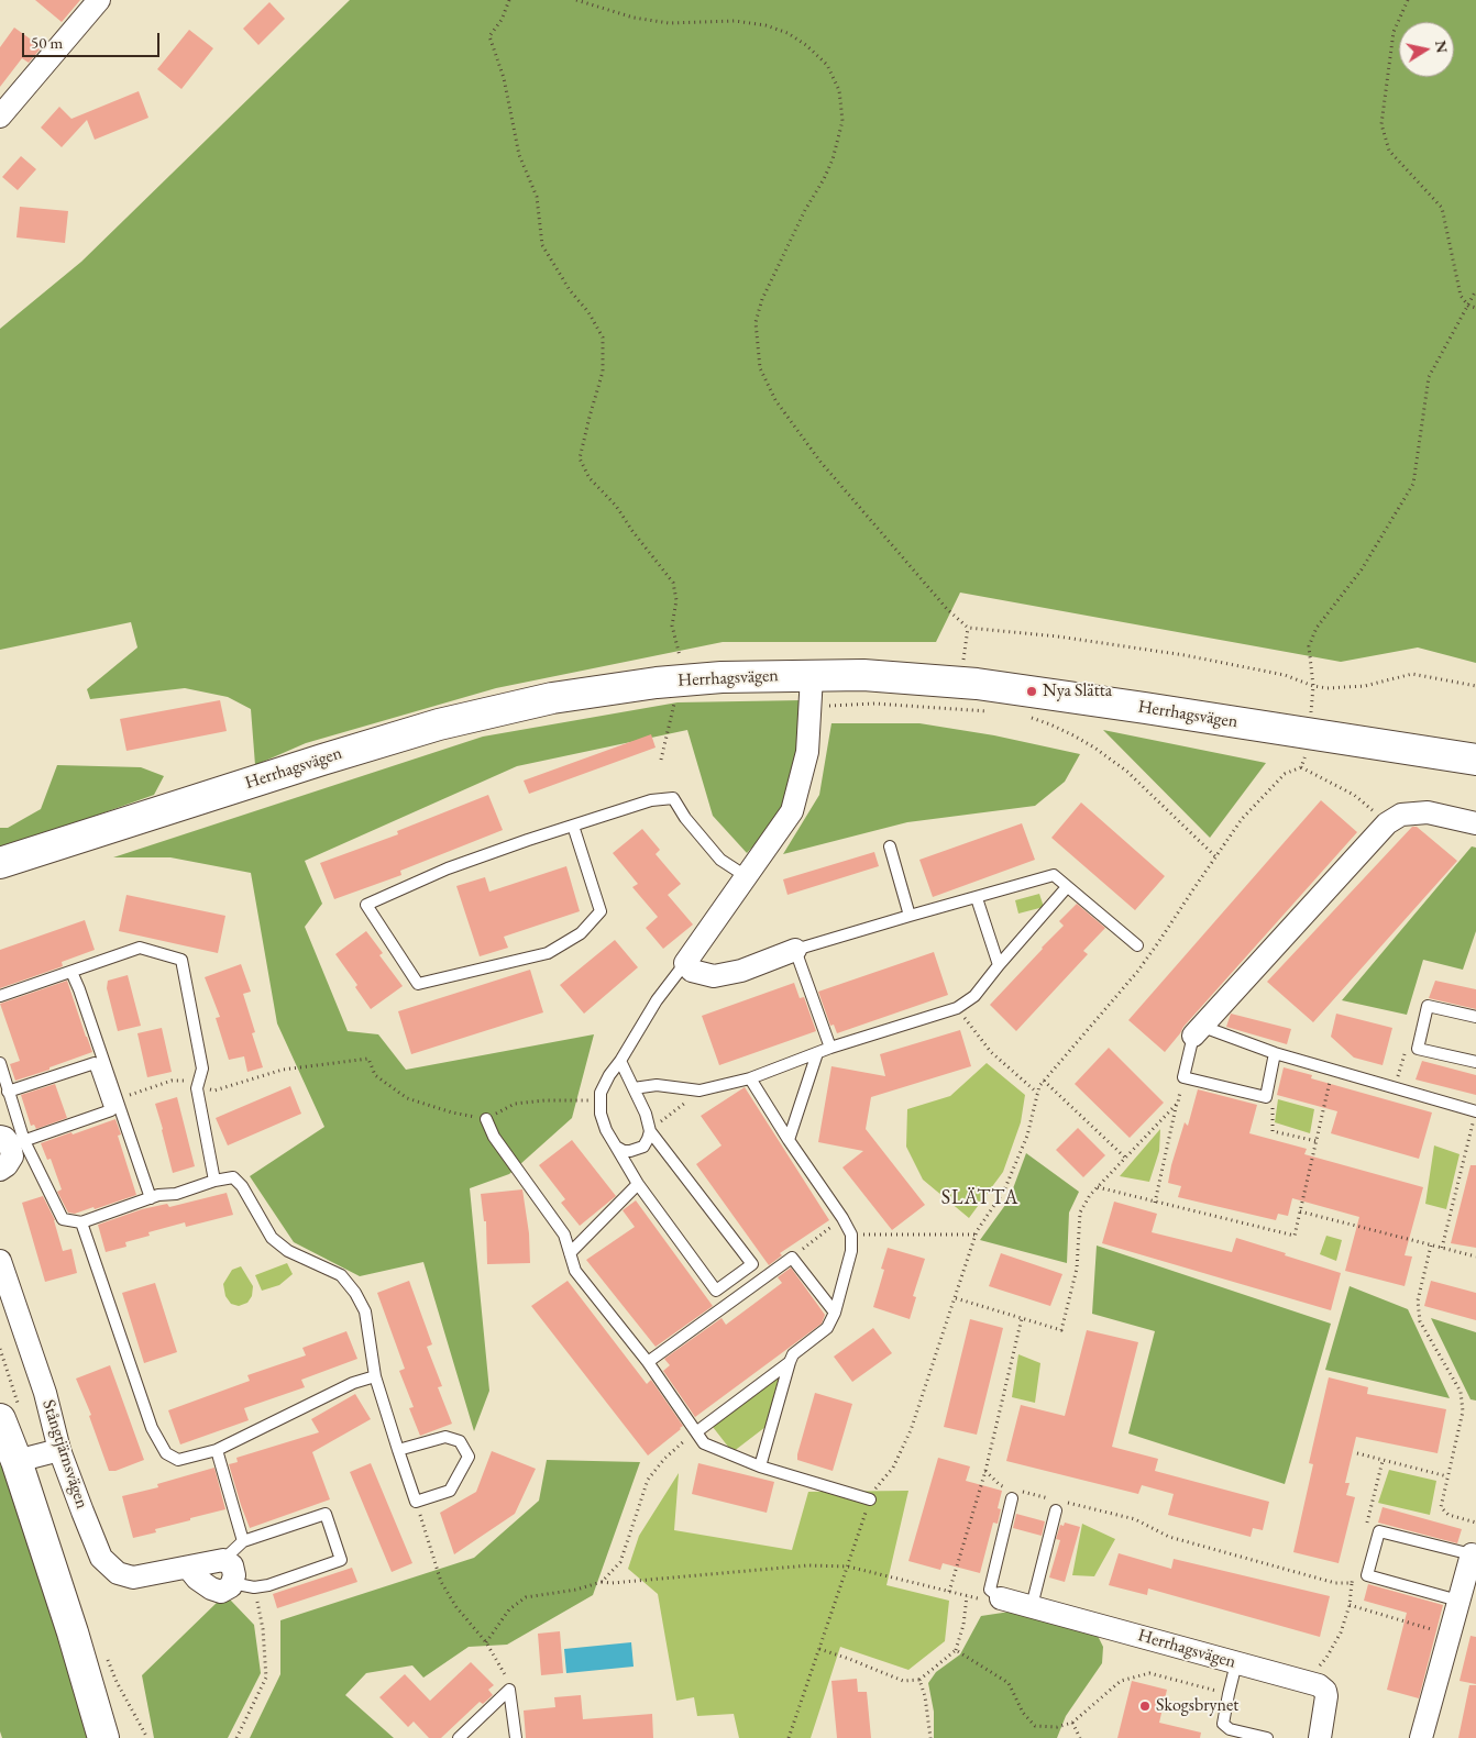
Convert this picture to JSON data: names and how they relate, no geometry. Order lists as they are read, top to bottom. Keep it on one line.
{"streets":{"street":["Herrhagsvägen","Stångtjärnsvägen"]},"districts":["SLÄTTA"],"places":["Nya Slätta","Skogsbrynet"],"scale_bar":"50 m","north":"right"}
